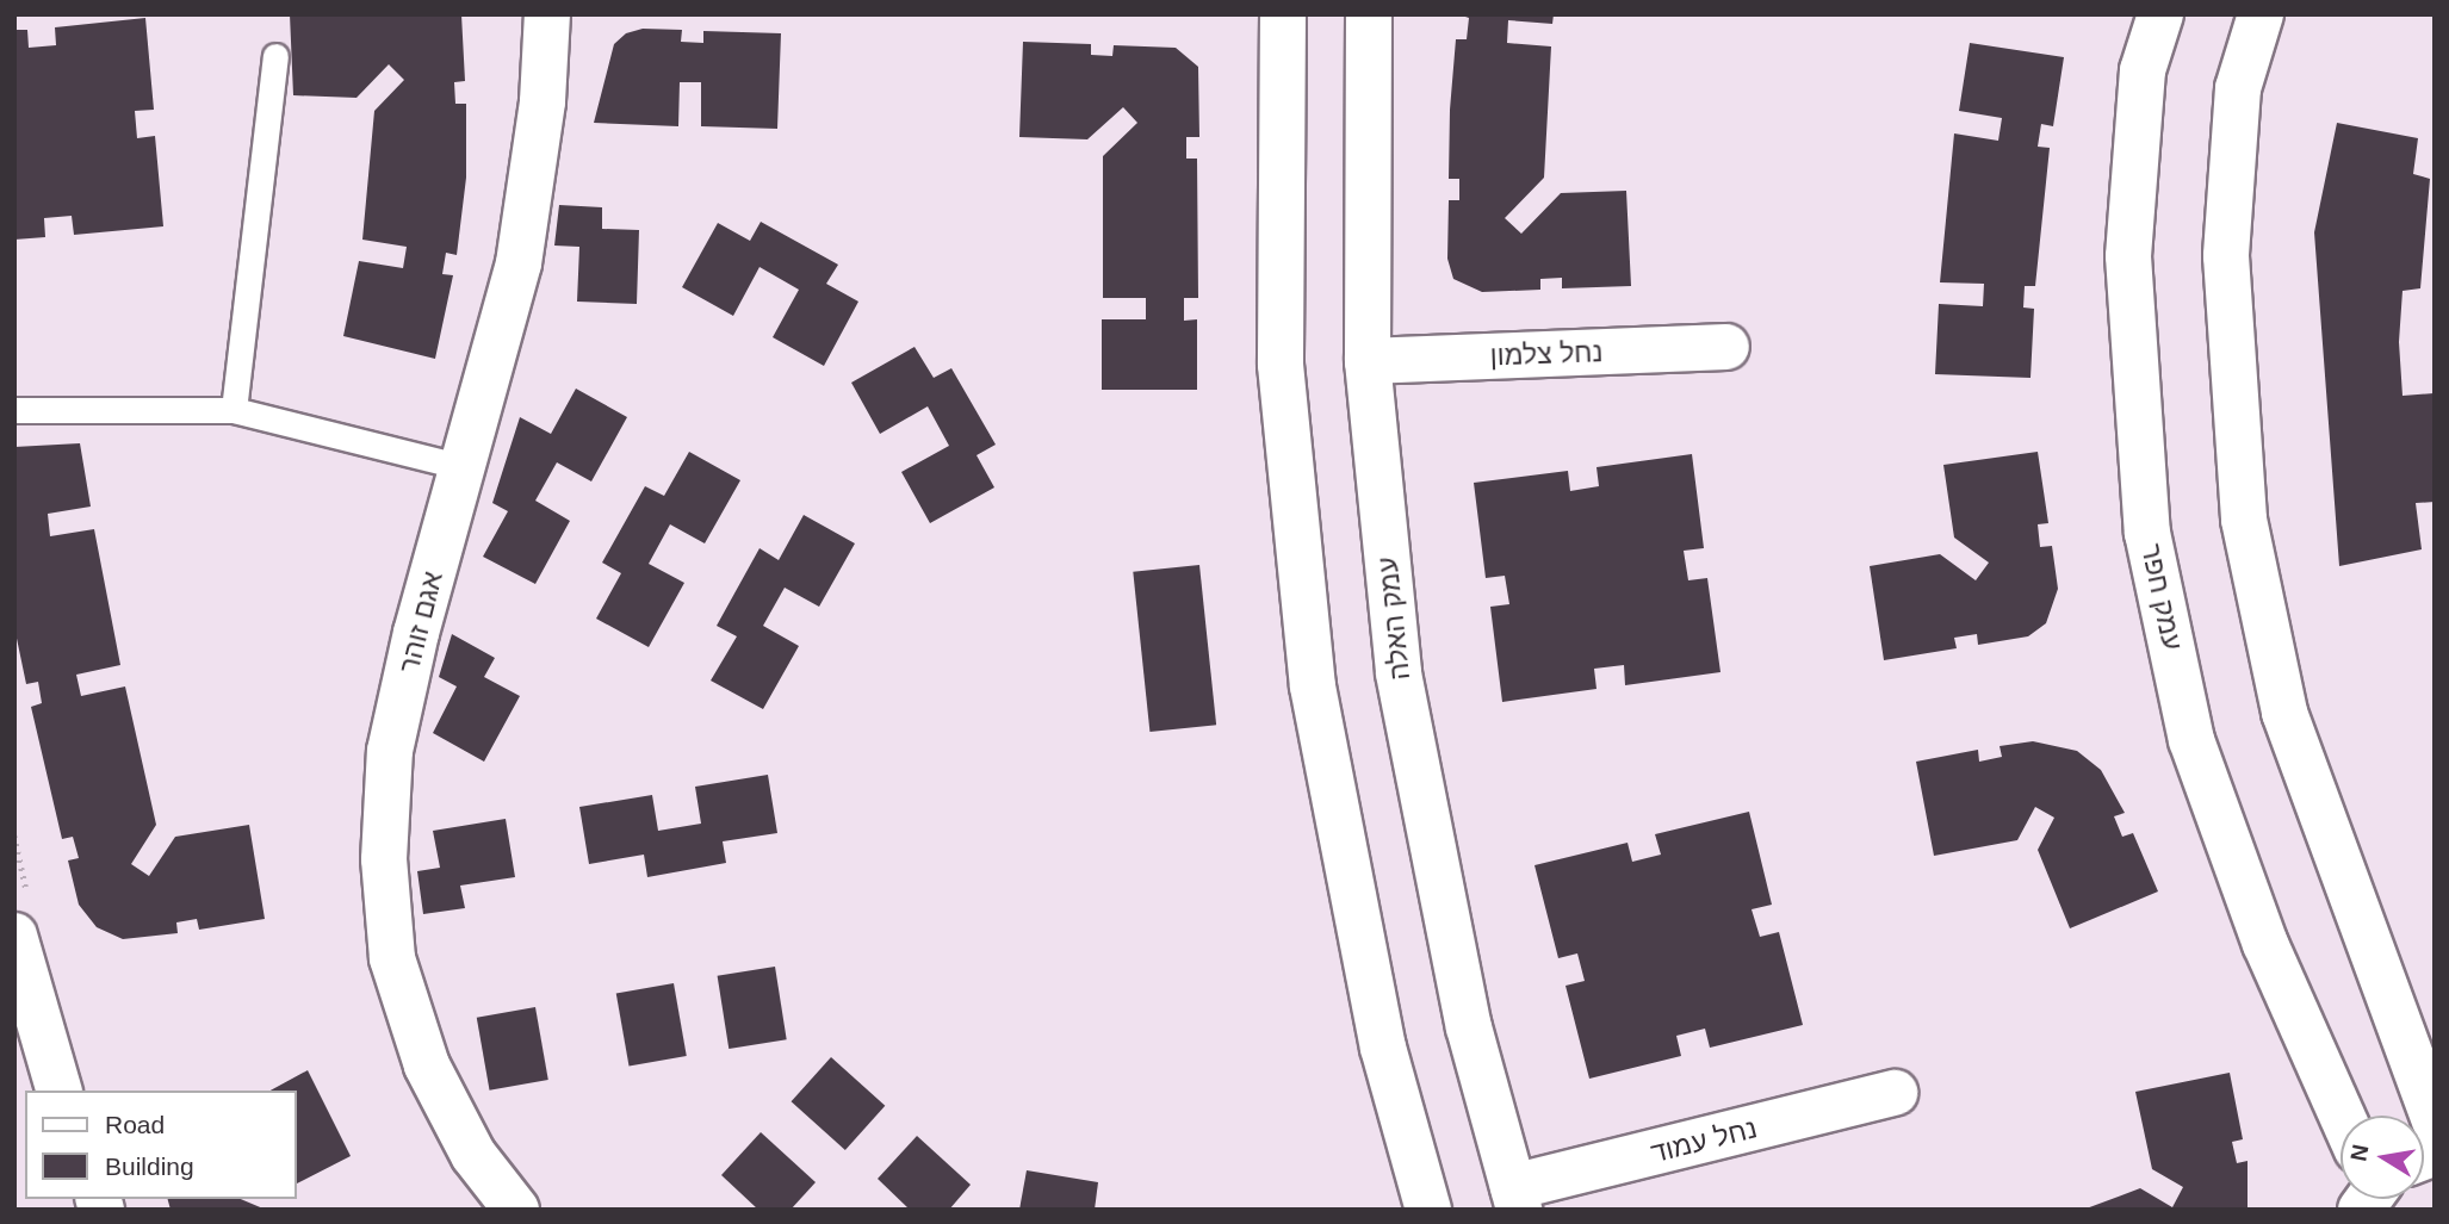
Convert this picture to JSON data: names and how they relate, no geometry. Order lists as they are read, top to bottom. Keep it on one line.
{"streets":{"street":["נחל צלמון","עמק חפר","עמק האלה","אגם זוהר","נחל עמוד"]},"crossings":[["נחל צלמון","עמק האלה"],["עמק האלה","נחל עמוד"]],"legend":["Road","Building"],"north":"left"}
